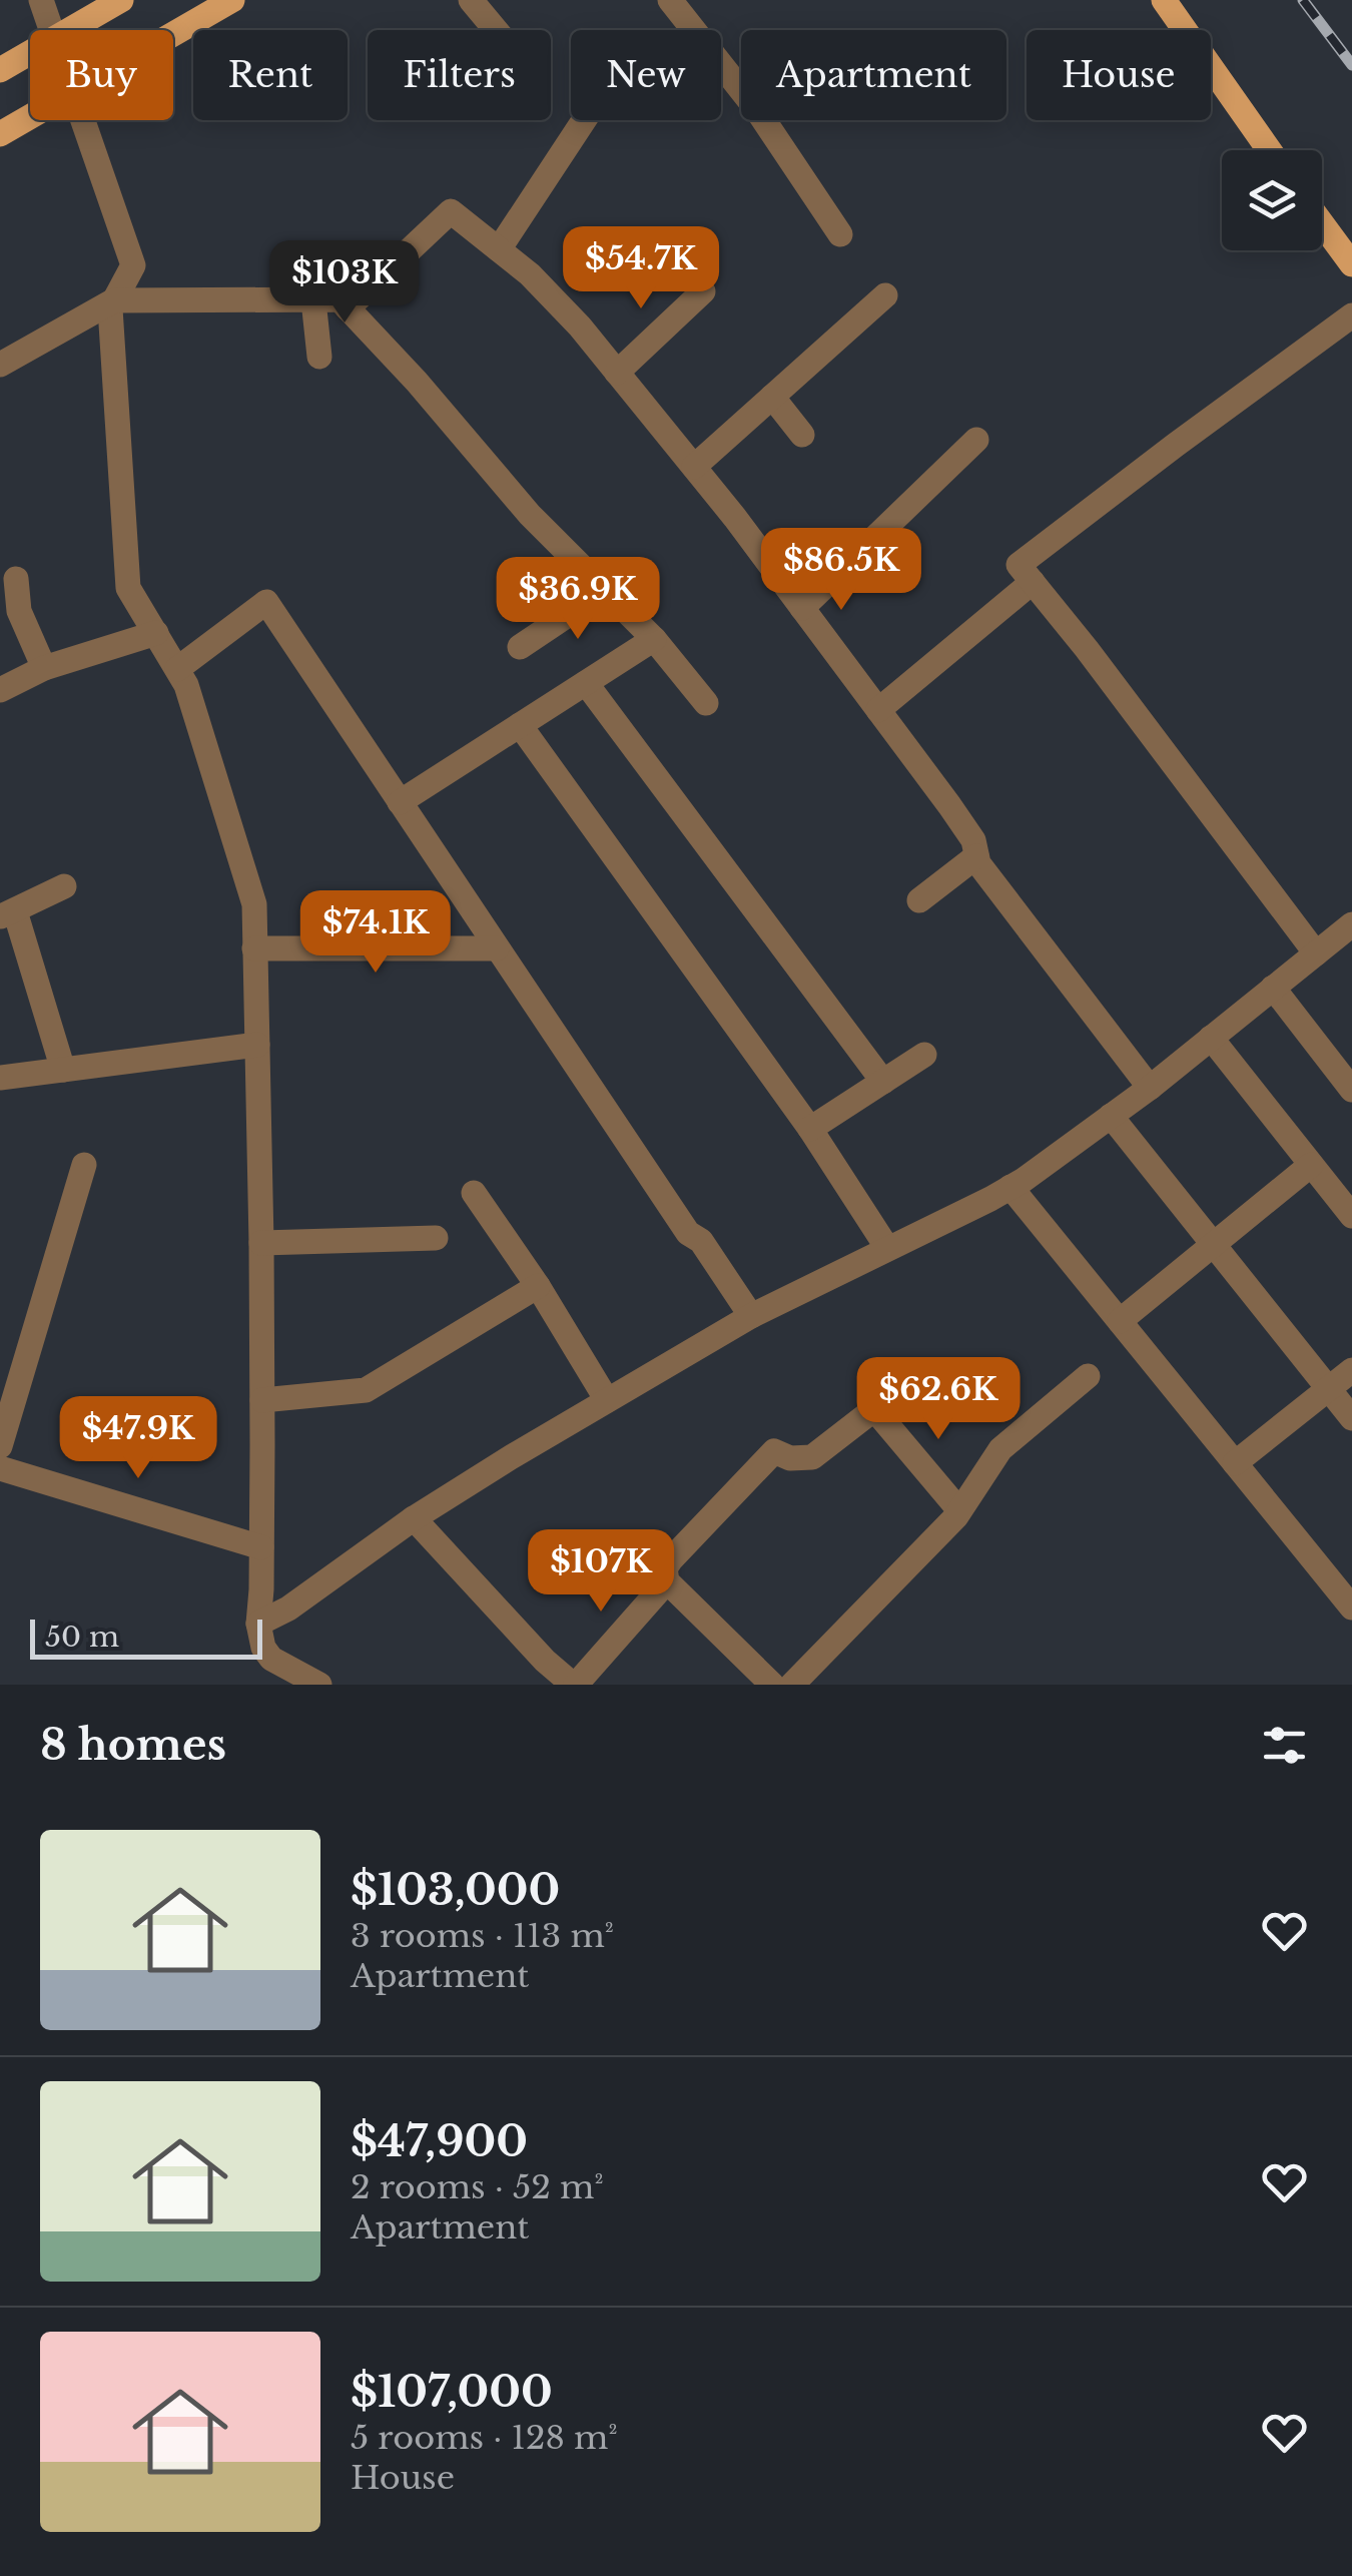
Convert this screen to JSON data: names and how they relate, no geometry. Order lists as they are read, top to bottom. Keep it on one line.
{"scale_bar":"50 m","page":{"chip":["Buy","Rent","Filters","New","Apartment","House"],"price":["$54.7K","$103K","$86.5K","$36.9K","$74.1K","$62.6K","$47.9K","$107K"],"scale":"50 m","heading":"8 homes","list":[{"name":"$103,000","note":"3 rooms · 113 m² · Apartment"},{"name":"$47,900","note":"2 rooms · 52 m² · Apartment"},{"name":"$107,000","note":"5 rooms · 128 m² · House"}]}}
